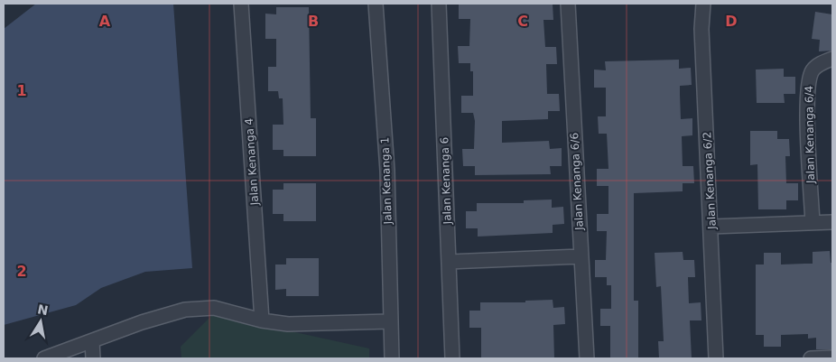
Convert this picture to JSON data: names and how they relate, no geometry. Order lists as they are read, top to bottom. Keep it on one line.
{"streets":{"street":["Jalan Kenanga 6/4","Jalan Kenanga 4","Jalan Kenanga 1","Jalan Kenanga 6","Jalan Kenanga 6/2","Jalan Kenanga 6/6"]},"north":"top","grid":{"columns":["A","B","C","D"],"rows":["1","2"]}}
